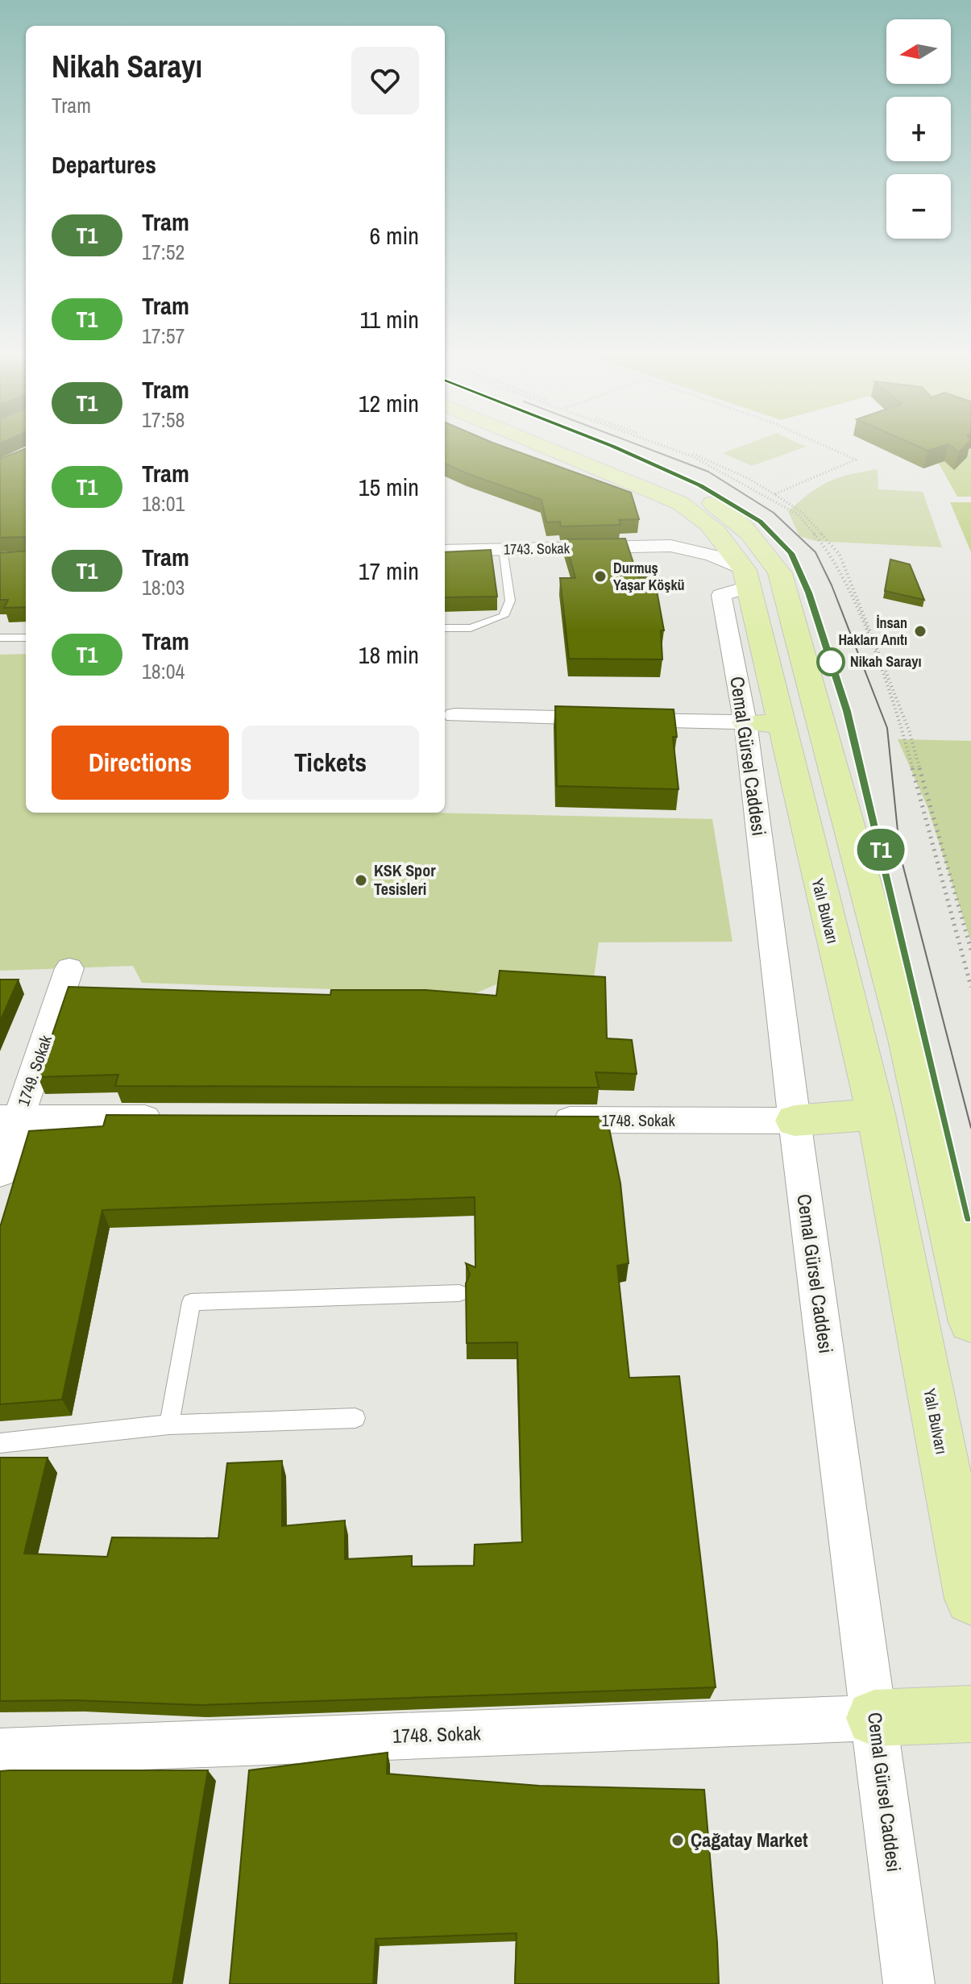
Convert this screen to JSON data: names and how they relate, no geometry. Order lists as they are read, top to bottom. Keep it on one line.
{"streets":{"main road":["Yalı Bulvarı"],"street":["1743. Sokak","Cemal Gürsel Caddesi","1749. Sokak","1748. Sokak"]},"crossings":[["1743. Sokak","Cemal Gürsel Caddesi"],["1743. Sokak","Yalı Bulvarı"],["Cemal Gürsel Caddesi","Yalı Bulvarı"],["Cemal Gürsel Caddesi","1748. Sokak"]],"places":["Durmuş Yaşar Köşkü","İnsan Hakları Anıtı","Nikah Sarayı","KSK Spor Tesisleri","Çağatay Market"],"lines":["tram line T1"],"north":"left","page":{"on_map":"T1","map_buttons":["+","−"],"heading":[["Nikah Sarayı","Tram"],"Departures"],"list":[{"mark":"T1","name":"Tram","note":"17:52","value":"6 min"},{"mark":"T1","name":"Tram","note":"17:57","value":"11 min"},{"mark":"T1","name":"Tram","note":"17:58","value":"12 min"},{"mark":"T1","name":"Tram","note":"18:01","value":"15 min"},{"mark":"T1","name":"Tram","note":"18:03","value":"17 min"},{"mark":"T1","name":"Tram","note":"18:04","value":"18 min"}],"buttons":["Directions","Tickets"]}}
